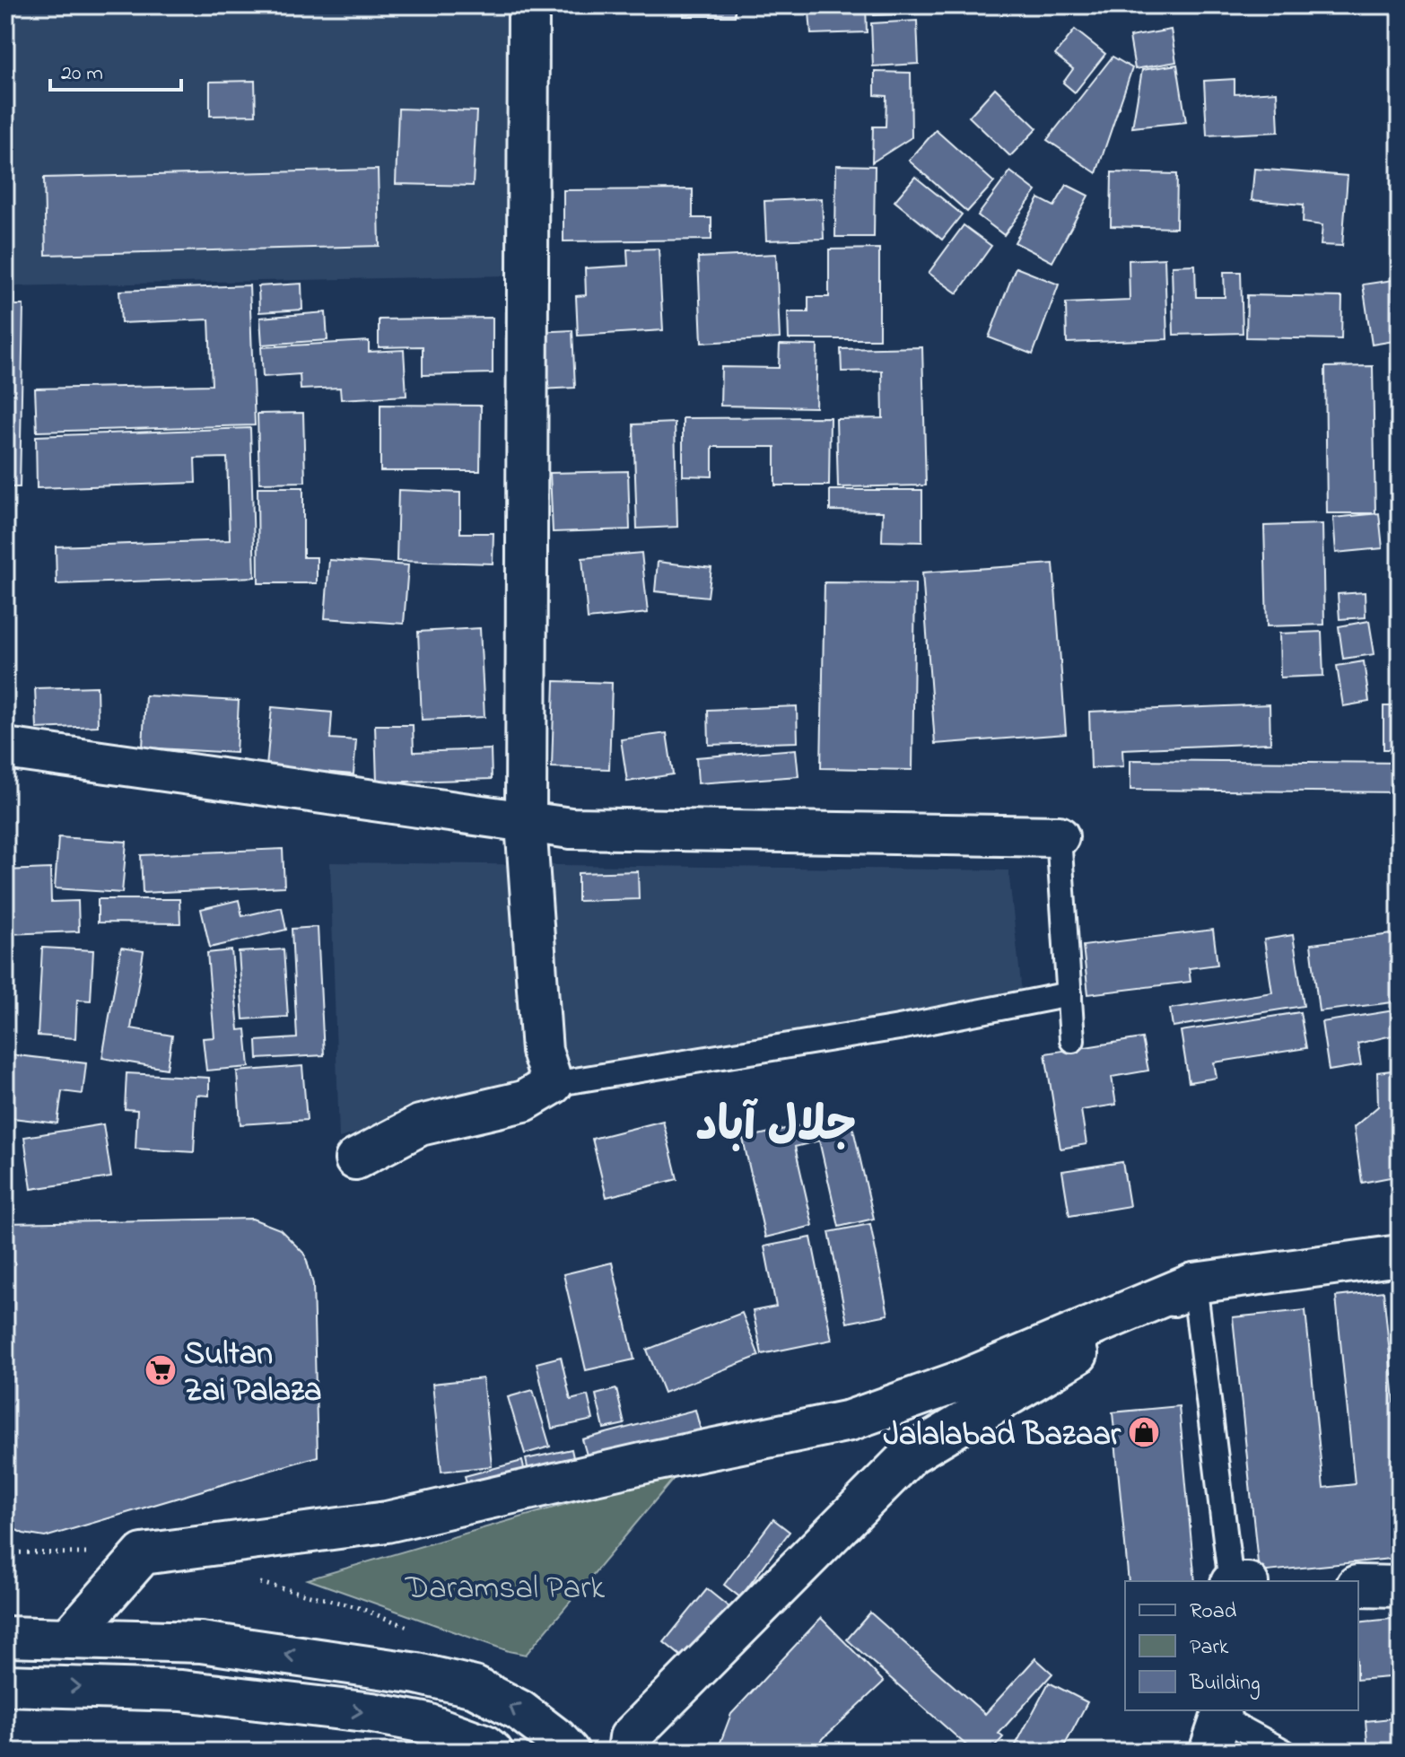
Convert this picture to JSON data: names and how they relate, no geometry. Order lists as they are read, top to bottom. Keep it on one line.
{"districts":["جلال آباد"],"parks":["Daramsal Park"],"places":{"supermarket":["Sultan Zai Palaza"],"shop":["Jalalabad Bazaar"]},"legend":["Road","Park","Building"],"scale_bar":"20 m"}
